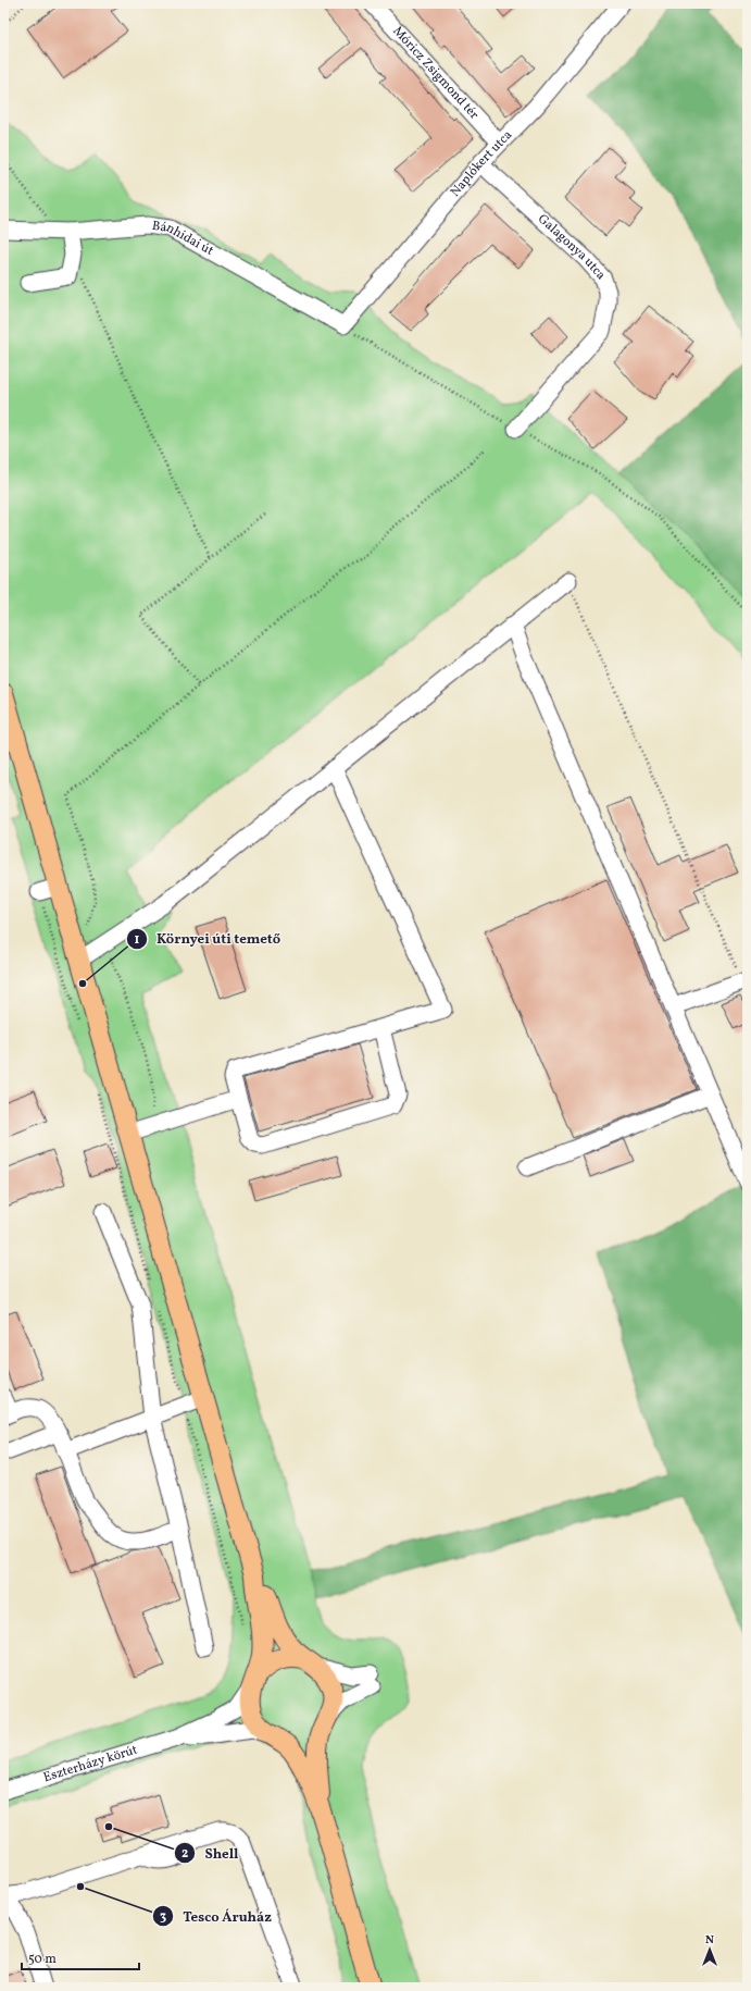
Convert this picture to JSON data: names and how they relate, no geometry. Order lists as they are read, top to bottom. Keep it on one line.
{"streets":{"street":["Móricz Zsigmond tér","Naplókert utca","Bánhidai út","Galagonya utca","Eszterházy körút"]},"crossings":[["Móricz Zsigmond tér","Naplókert utca"],["Naplókert utca","Bánhidai út"],["Naplókert utca","Galagonya utca"]],"places":["Környei úti temető","Shell","Tesco Áruház"],"scale_bar":"50 m","north":"top"}
